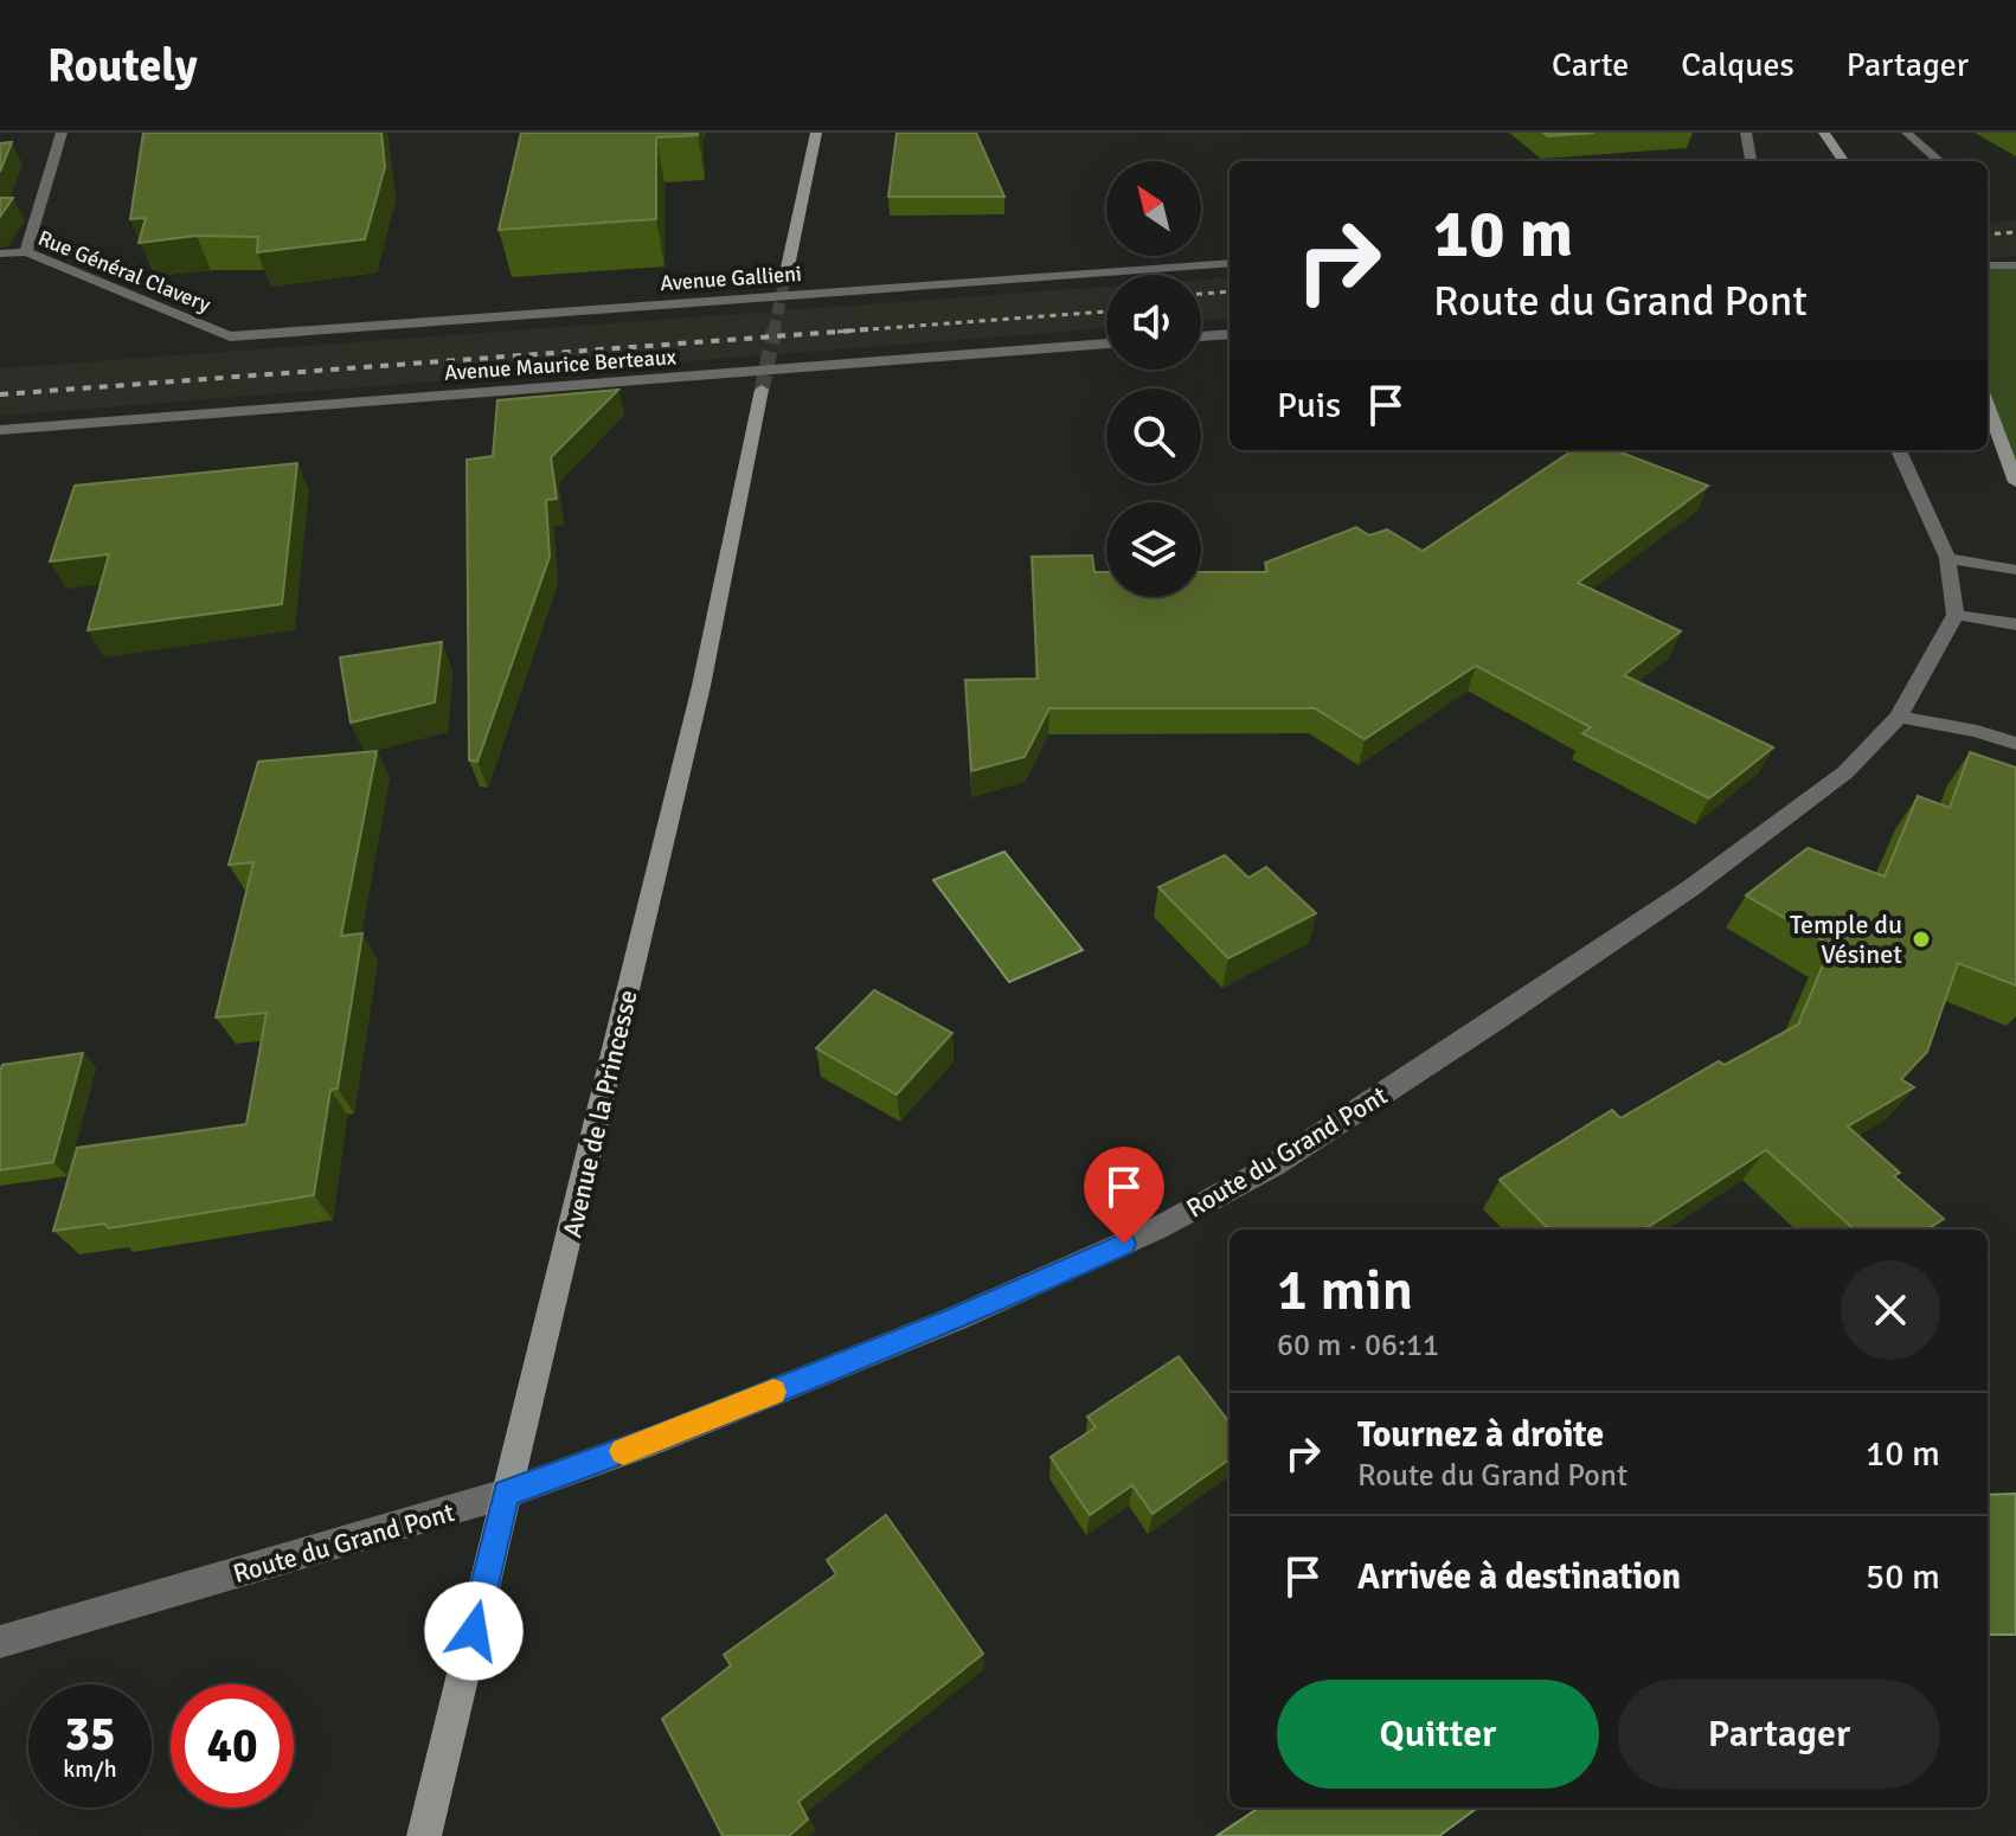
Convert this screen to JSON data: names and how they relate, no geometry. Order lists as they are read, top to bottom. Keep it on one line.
{"streets":{"street":["Rue Général Clavery","Avenue Gallieni","Avenue Maurice Berteaux","Avenue de la Princesse","Route du Grand Pont"]},"crossings":[["Rue Général Clavery","Avenue Gallieni"],["Avenue de la Princesse","Route du Grand Pont"]],"places":["Temple du Vésinet"],"north":"top left","page":{"header":"Routely","nav":["Carte","Calques","Partager"],"turn":["10 m","Route du Grand Pont"],"then":"Puis","heading":["1 min","60 m · 06:11"],"list":[{"name":"Tournez à droite","note":"Route du Grand Pont","value":"10 m"},{"name":"Arrivée à destination","value":"50 m"}],"buttons":["Quitter","Partager"],"speed":"35 km/h","limit":"40"}}
